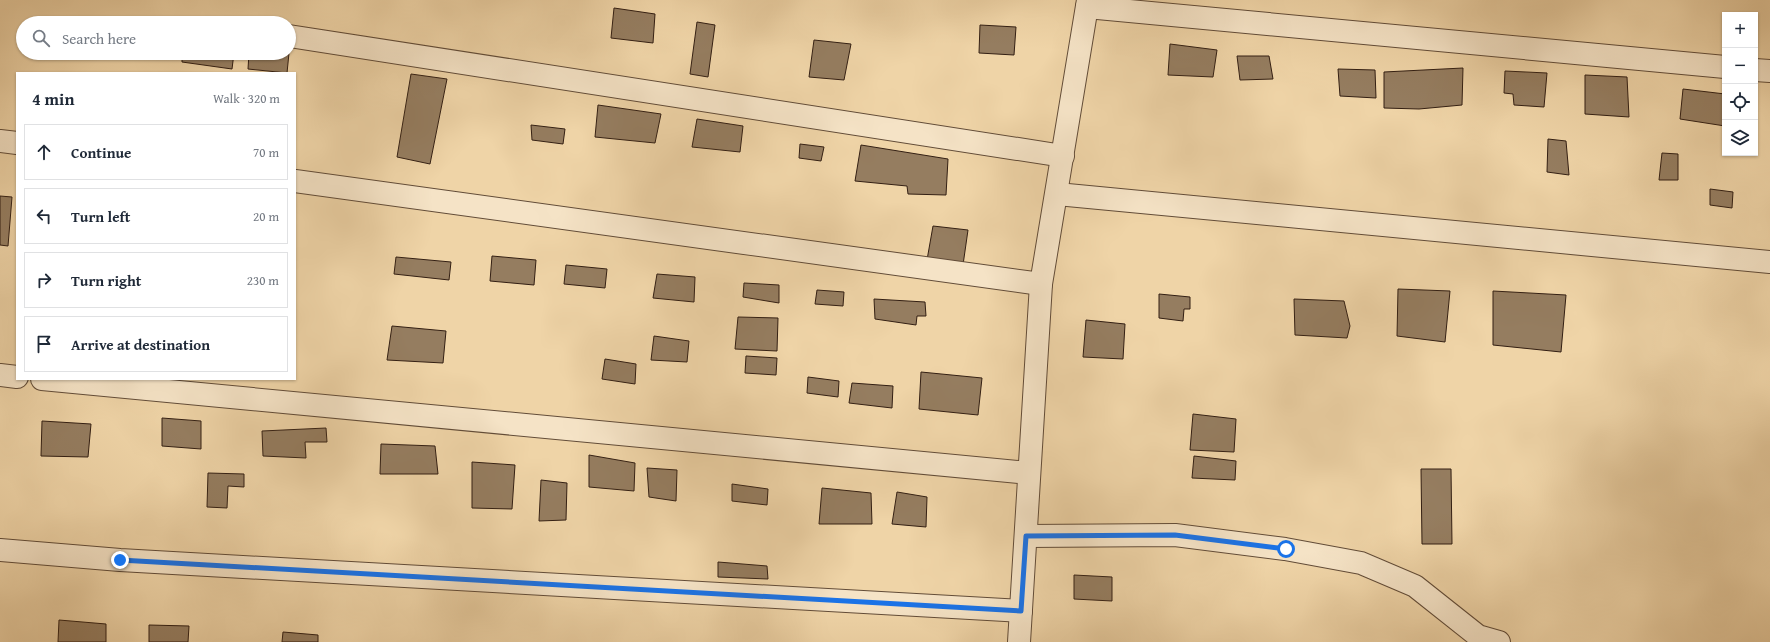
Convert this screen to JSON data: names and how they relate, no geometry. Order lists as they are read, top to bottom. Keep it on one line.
{"page":{"map_buttons":["+","−"],"search":"Search here","heading":["4 min","Walk · 320 m"],"list":[["Continue","70 m"],["Turn left","20 m"],["Turn right","230 m"],"Arrive at destination"]}}
